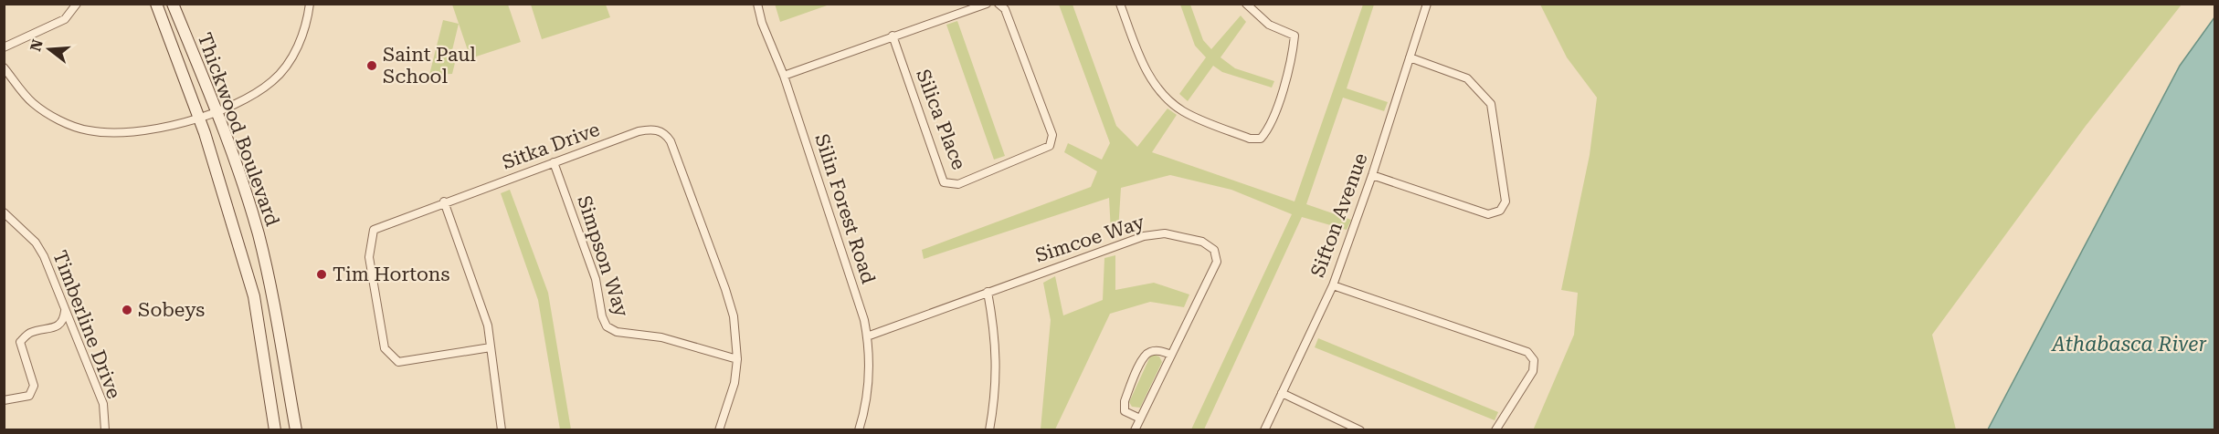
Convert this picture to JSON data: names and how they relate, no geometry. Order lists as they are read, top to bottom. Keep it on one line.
{"streets":{"main road":["Thickwood Boulevard"],"street":["Silica Place","Sitka Drive","Silin Forest Road","Sifton Avenue","Simcoe Way","Simpson Way","Timberline Drive"]},"crossings":[["Sitka Drive","Simpson Way"],["Silin Forest Road","Simcoe Way"]],"water":["Athabasca River"],"places":["Saint Paul School","Tim Hortons","Sobeys"],"north":"left"}
